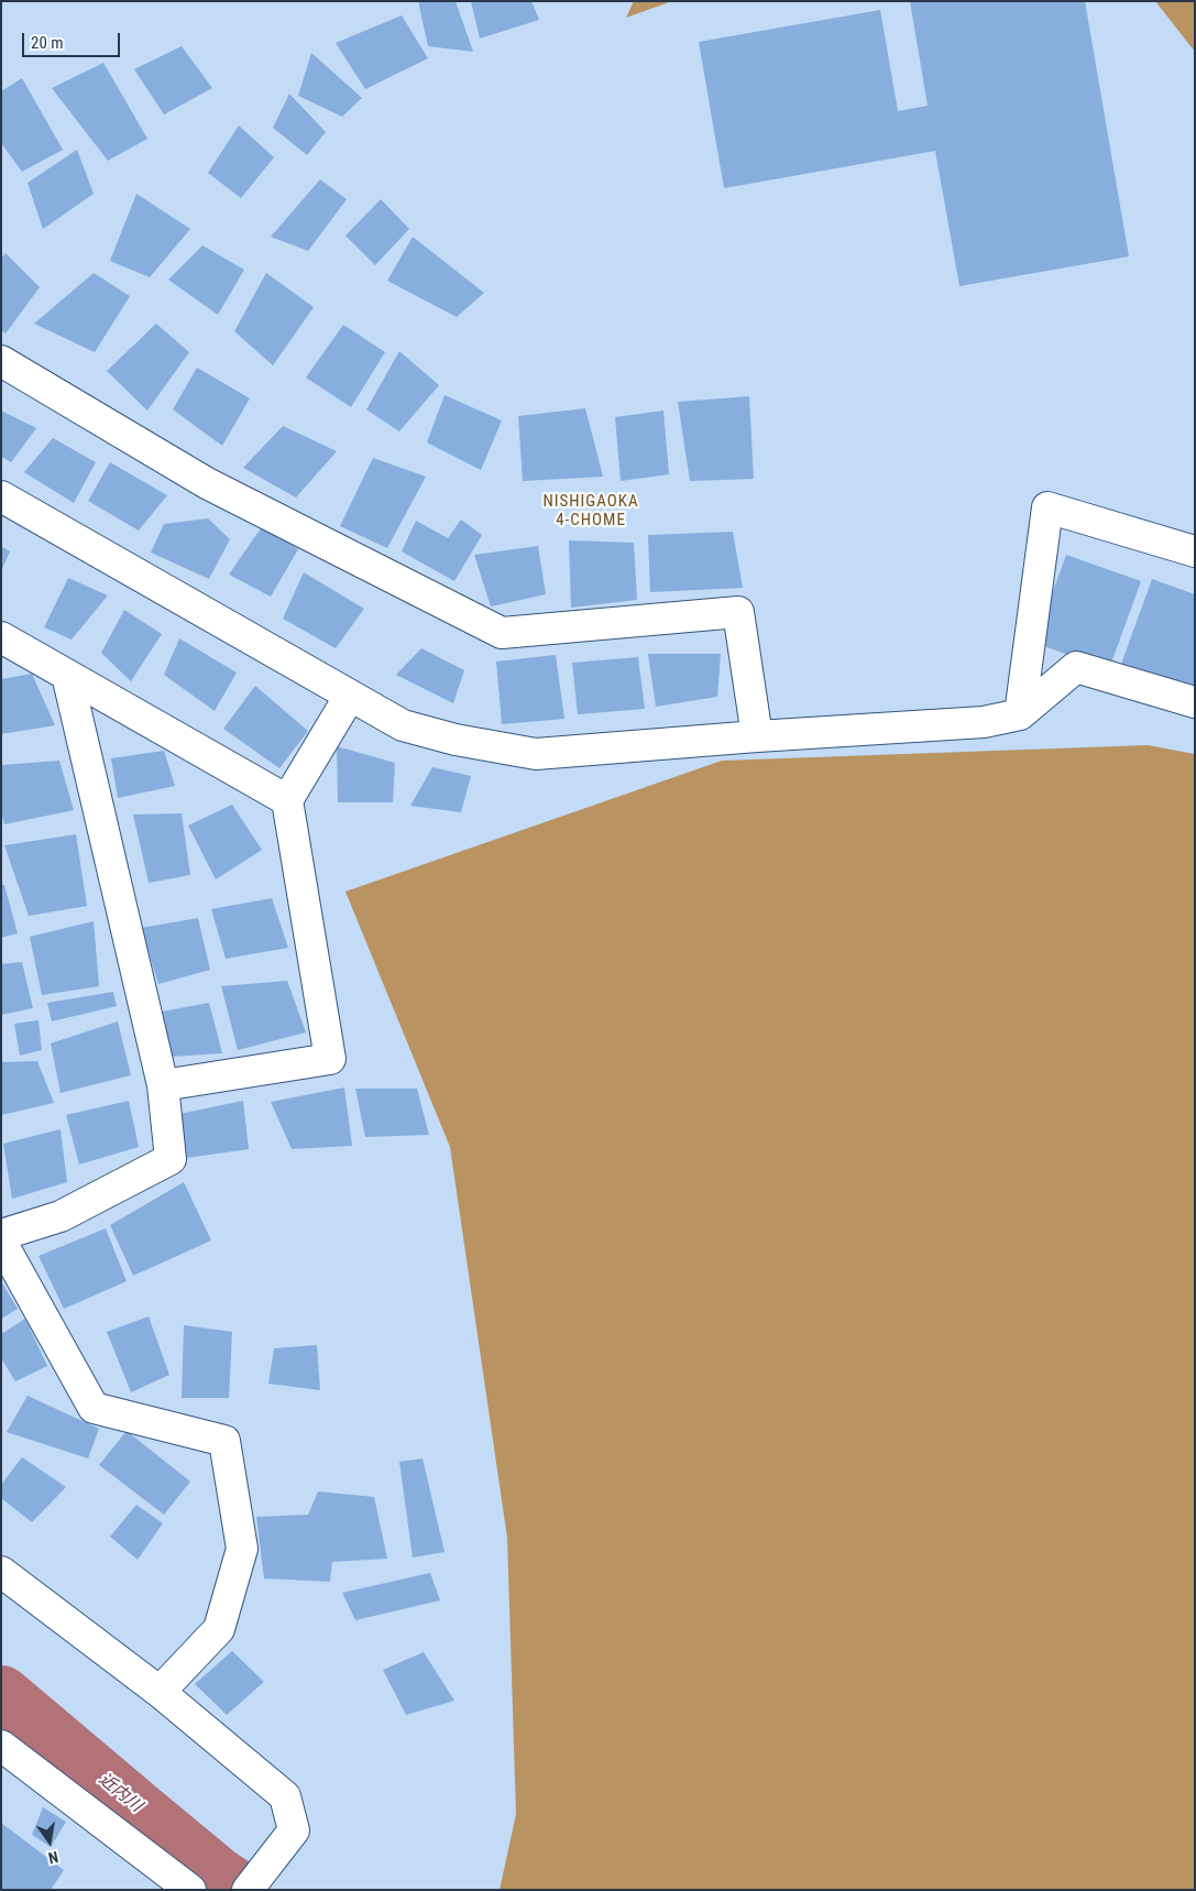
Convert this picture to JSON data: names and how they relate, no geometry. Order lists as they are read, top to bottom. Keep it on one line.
{"districts":["NISHIGAOKA 4-CHOME"],"water":["近内川"],"scale_bar":"20 m","north":"bottom"}
